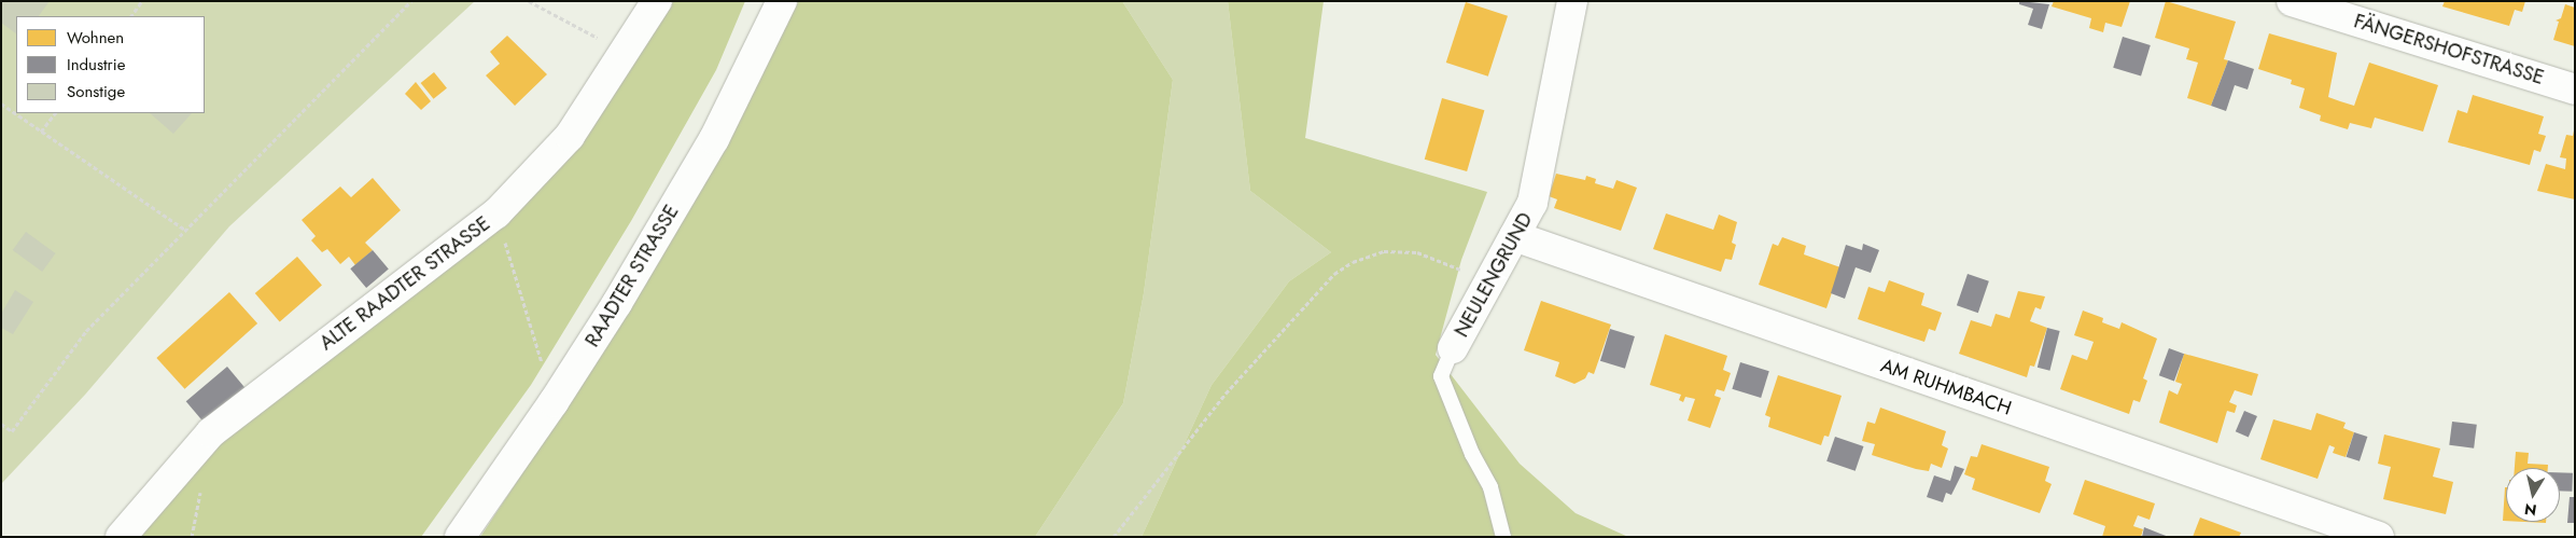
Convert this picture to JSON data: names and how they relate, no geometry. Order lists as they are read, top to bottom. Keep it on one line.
{"streets":{"street":["FÄNGERSHOFSTRASSE","NEULENGRUND","RAADTER STRASSE","ALTE RAADTER STRASSE","AM RUHMBACH"]},"crossings":[["NEULENGRUND","AM RUHMBACH"]],"legend":["Wohnen","Industrie","Sonstige"],"north":"bottom"}
